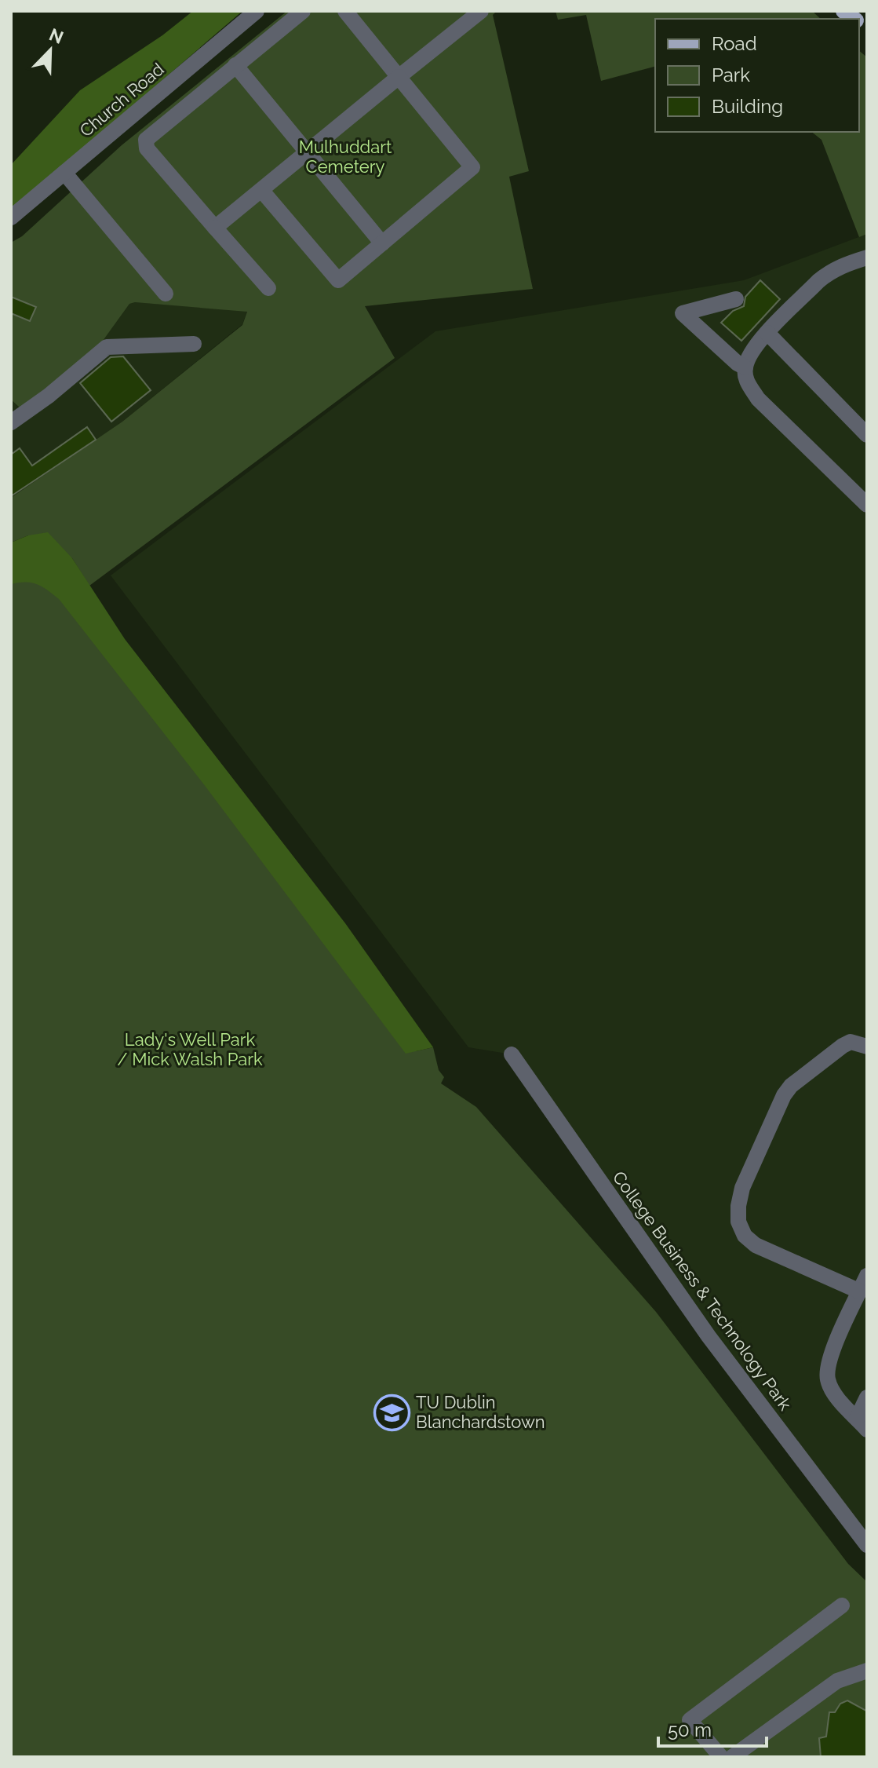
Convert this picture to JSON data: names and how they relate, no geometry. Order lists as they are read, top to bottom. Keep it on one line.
{"streets":{"street":["Church Road","College Business & Technology Park"]},"parks":["Mulhuddart Cemetery","Lady's Well Park / Mick Walsh Park"],"places":{"school or university":["TU Dublin Blanchardstown"]},"legend":["Road","Park","Building"],"scale_bar":"50 m","north":"top right"}
